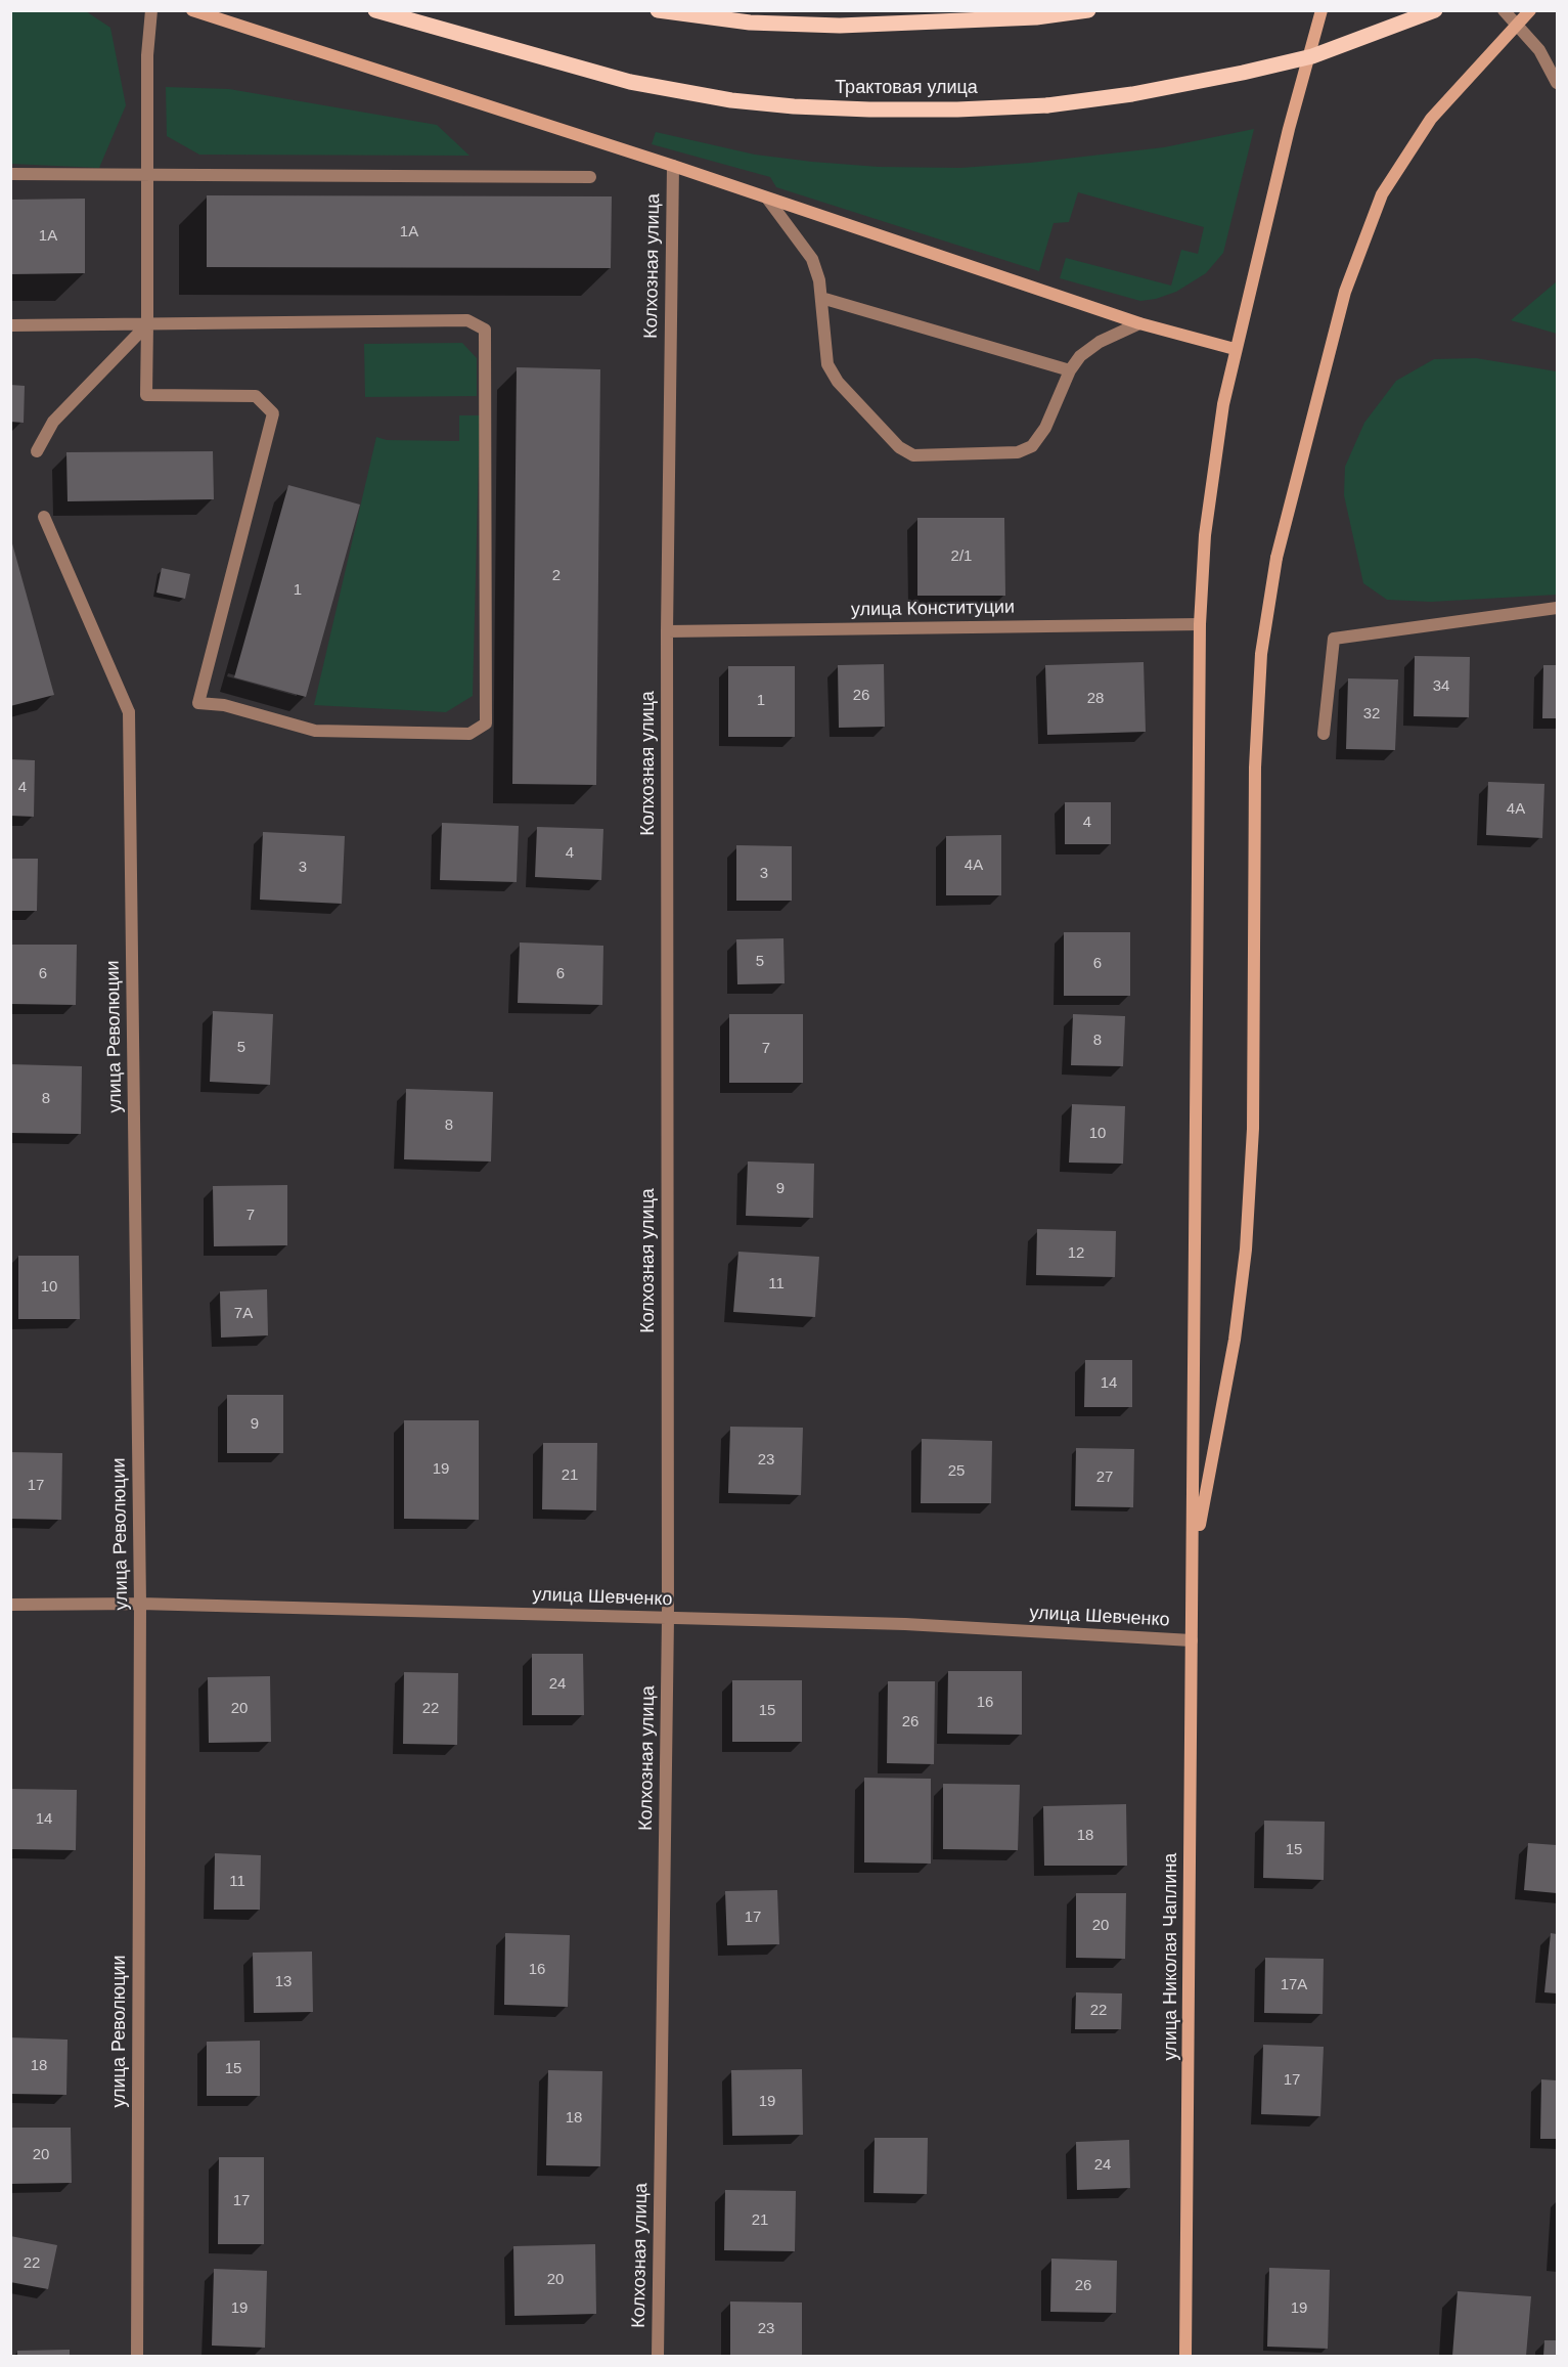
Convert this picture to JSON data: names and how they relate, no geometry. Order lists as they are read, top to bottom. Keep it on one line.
{"streets":{"main road":["Трактовая улица"],"street":["Колхозная улица","улица Конституции","улица Революции","улица Шевченко","улица Николая Чаплина"]},"crossings":[["Колхозная улица","улица Конституции"],["Колхозная улица","улица Шевченко"],["улица Революции","улица Шевченко"],["улица Шевченко","улица Николая Чаплина"]],"house_numbers":["1А","1А","2/1","2","1","34","26","28","1","32","4","4А","4","4","4А","3","3","5","6","6","6","8","5","7","8","8","10","9","7","12","11","10","7А","14","9","23","19","25","21","27","17","24","16","20","22","15","26","14","18","15","11","17","20","16","13","17А","22","18","15","17","19","18","20","24","17","21","22","20","26","19","19","23"]}
